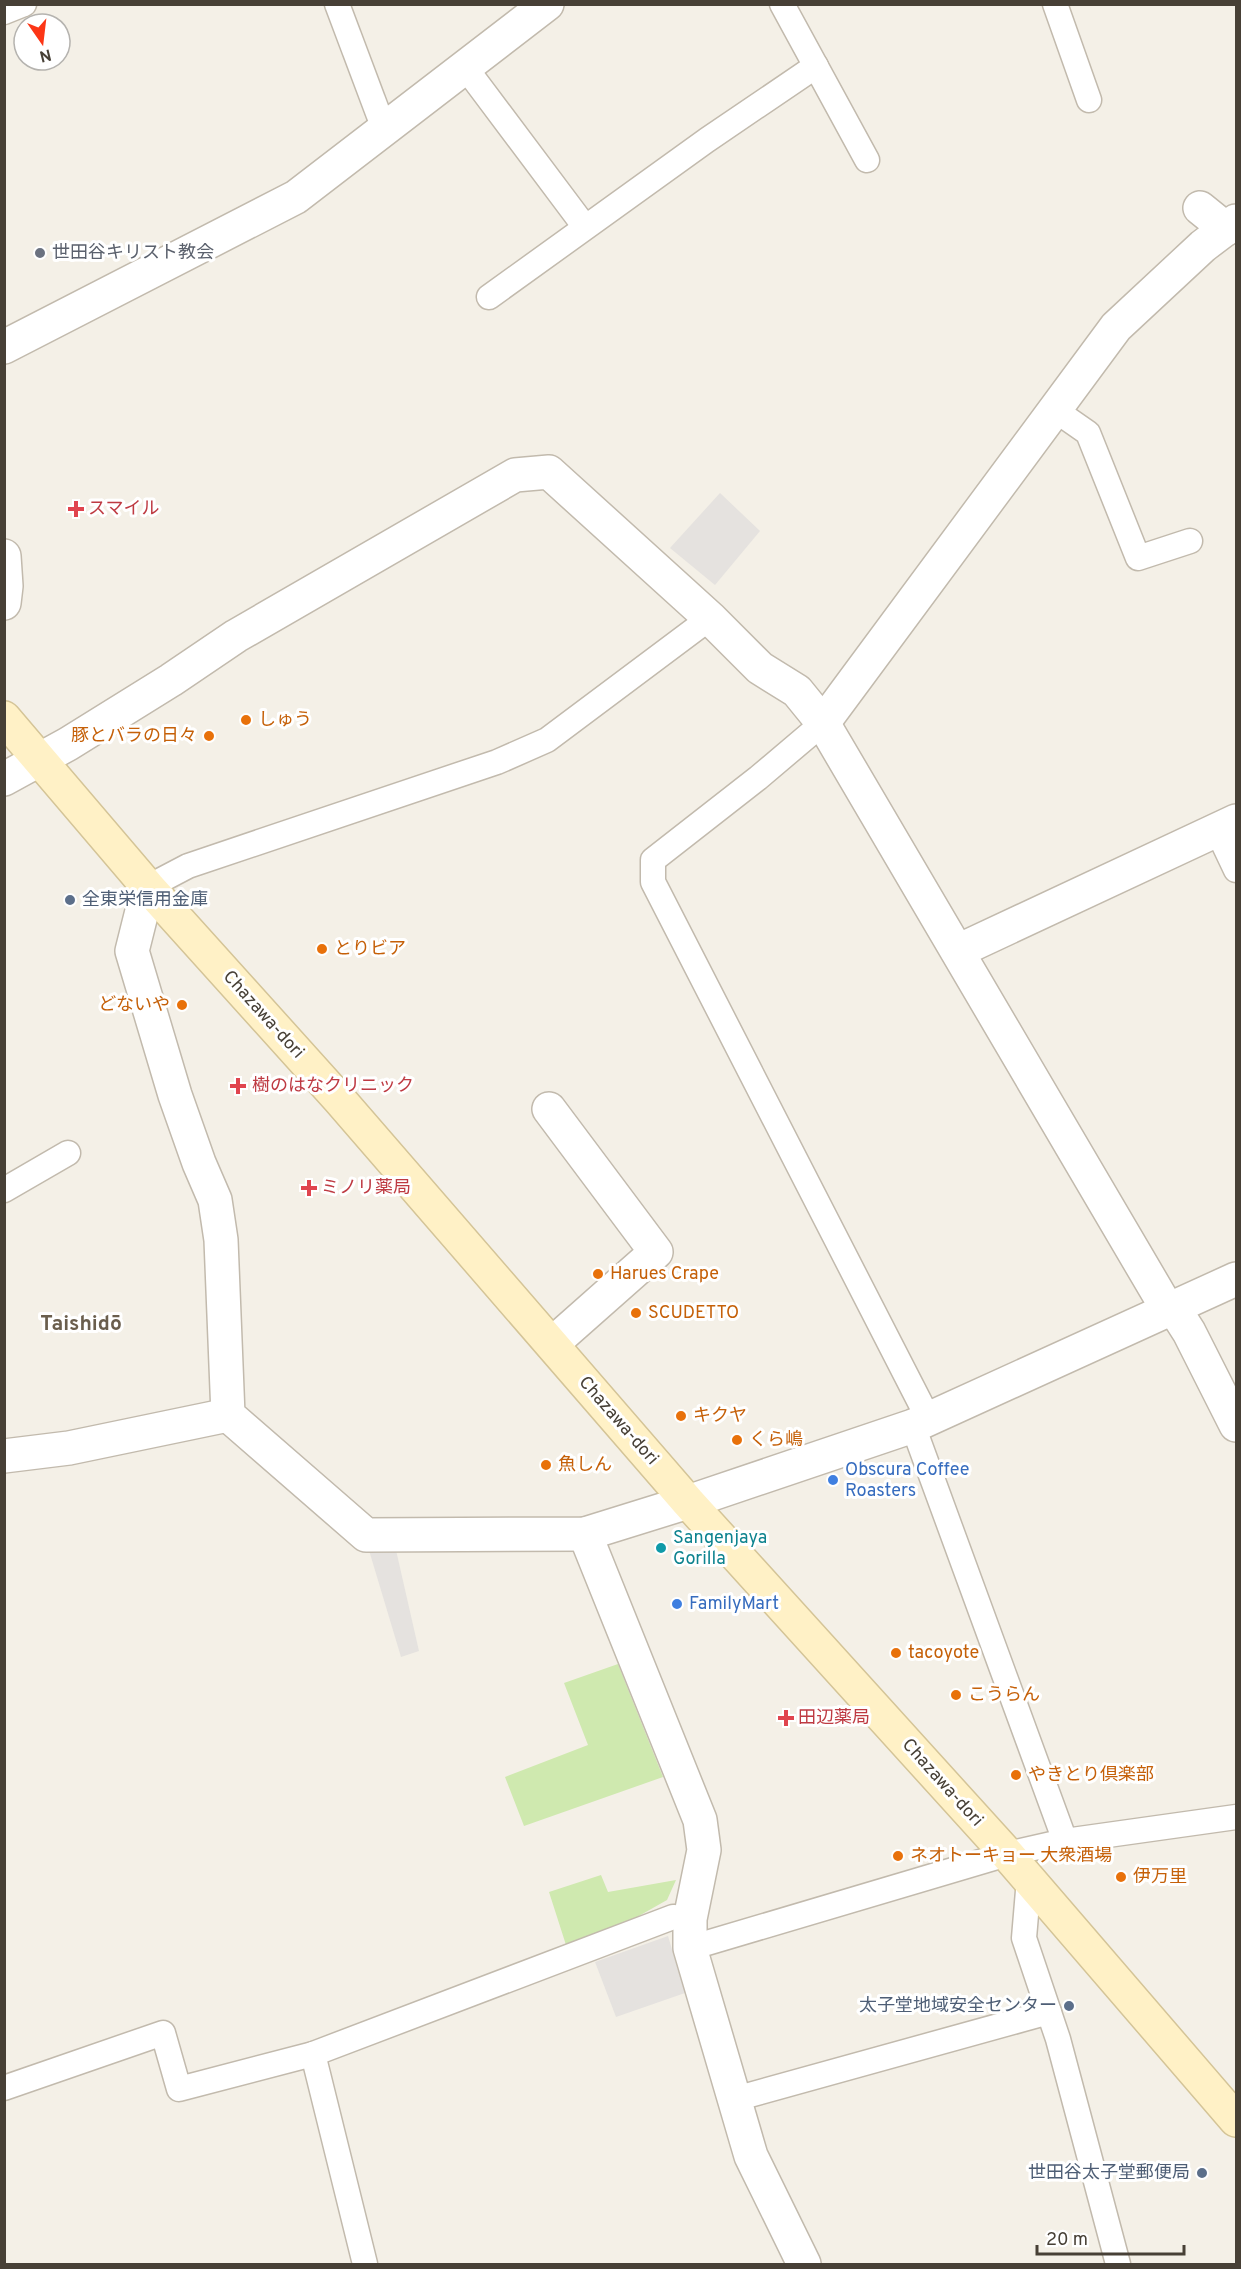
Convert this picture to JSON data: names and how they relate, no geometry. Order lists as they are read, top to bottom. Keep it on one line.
{"streets":{"street":["Chazawa-dori"]},"districts":["Taishidō"],"places":{"other":["世田谷キリスト教会","しゅう","豚とバラの日々","全東栄信用金庫","とりビア","どないや","Harues Crape","SCUDETTO","キクヤ","くら嶋","魚しん","Obscura Coffee Roasters","Sangenjaya Gorilla","FamilyMart","tacoyote","こうらん","やきとり倶楽部","ネオトーキョー 大衆酒場","伊万里","太子堂地域安全センター","世田谷太子堂郵便局"],"health":["スマイル","樹のはなクリニック","ミノリ薬局","田辺薬局"]},"scale_bar":"20 m","north":"bottom"}
